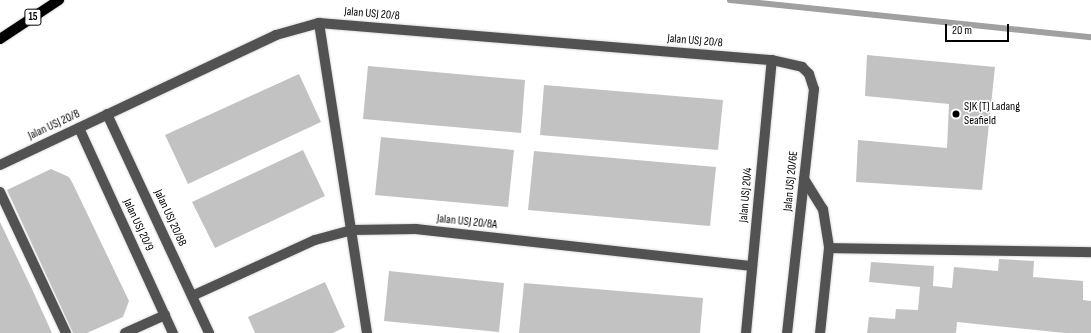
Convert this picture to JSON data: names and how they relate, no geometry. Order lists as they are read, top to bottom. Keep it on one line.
{"streets":{"main road":["15"],"street":["Jalan USJ 20/8","Jalan USJ 20/6E","Jalan USJ 20/4","Jalan USJ 20/8B","Jalan USJ 20/8A","Jalan USJ 20/9"]},"crossings":[["Jalan USJ 20/8","Jalan USJ 20/6E"],["Jalan USJ 20/8","Jalan USJ 20/4"],["Jalan USJ 20/8","Jalan USJ 20/8B"],["Jalan USJ 20/8","Jalan USJ 20/9"],["Jalan USJ 20/6E","Jalan USJ 20/4"],["Jalan USJ 20/4","Jalan USJ 20/8A"],["Jalan USJ 20/8B","Jalan USJ 20/8A"]],"places":["SJK (T) Ladang Seafield"],"scale_bar":"20 m"}
